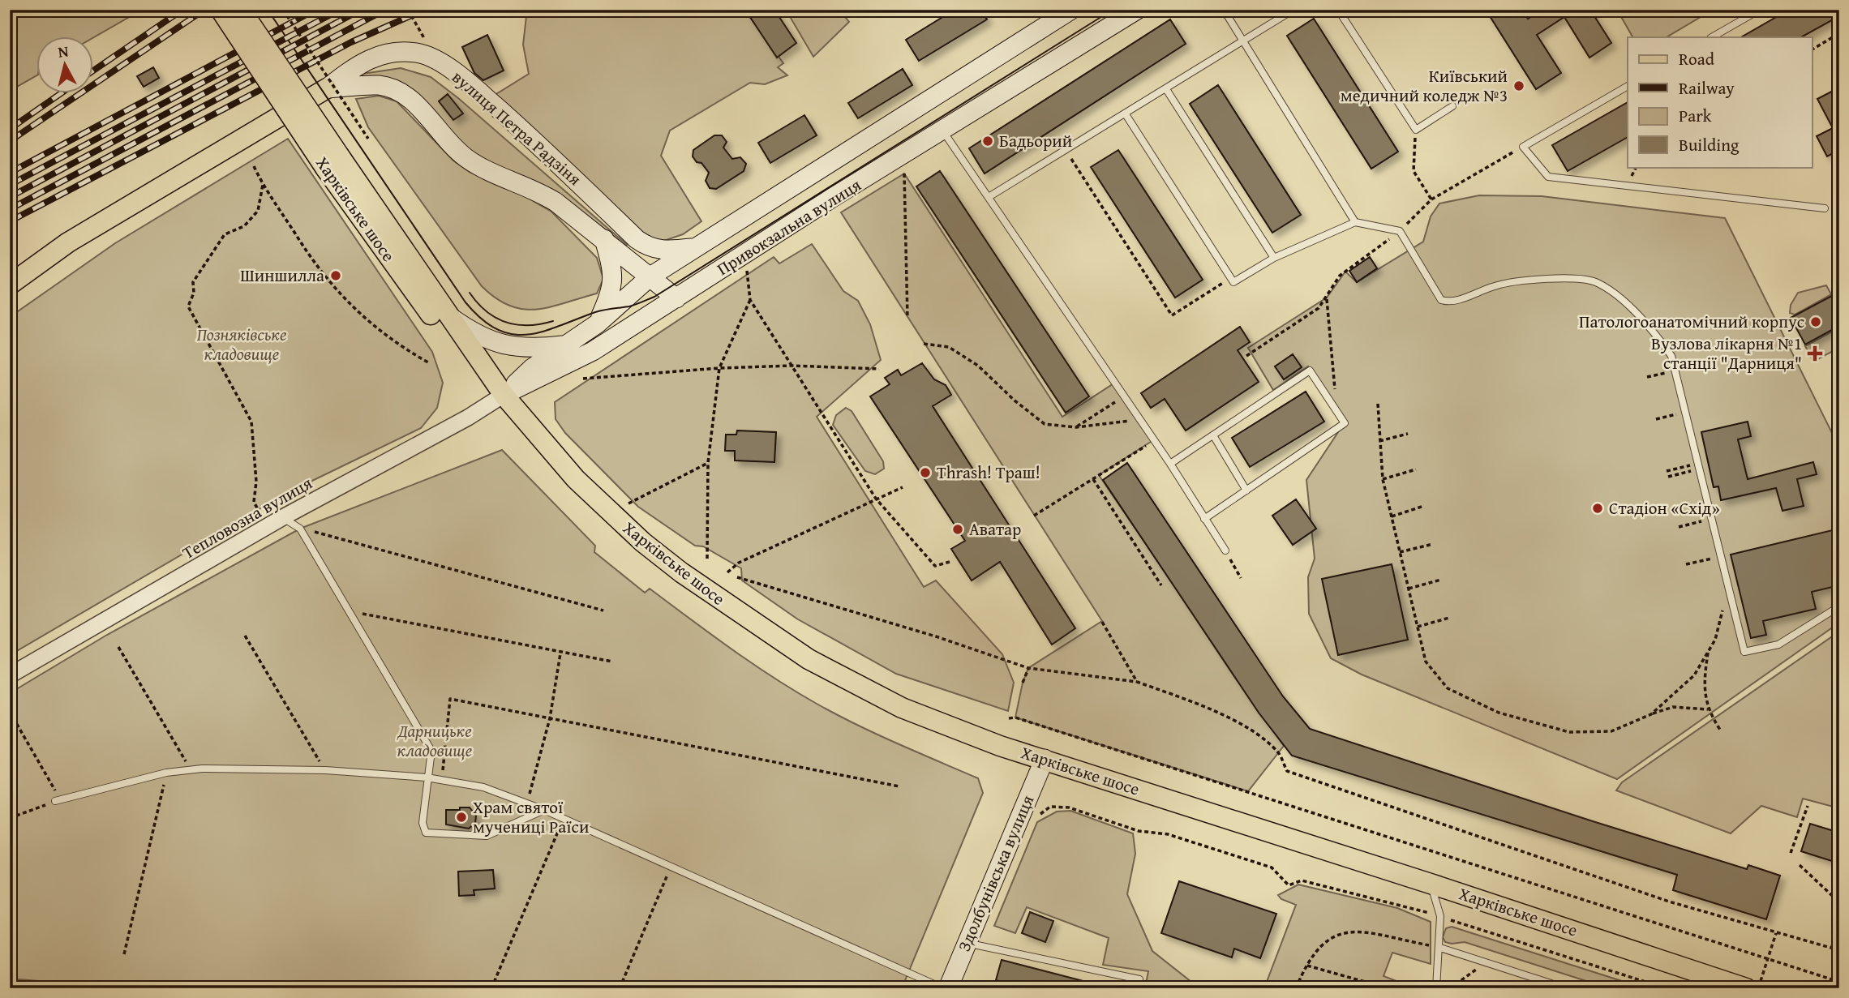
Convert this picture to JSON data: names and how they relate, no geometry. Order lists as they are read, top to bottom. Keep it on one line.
{"streets":{"main road":["вулиця Петра Радзіня","Харківське шосе","Привокзальна вулиця","Здолбунівська вулиця"],"street":["Тепловозна вулиця"]},"crossings":[["вулиця Петра Радзіня","Привокзальна вулиця"],["Харківське шосе","Привокзальна вулиця"],["Харківське шосе","Тепловозна вулиця"],["Харківське шосе","Здолбунівська вулиця"],["Привокзальна вулиця","Тепловозна вулиця"]],"parks":["Позняківське кладовище","Дарницьке кладовище"],"places":{"other":["Київський медичний коледж №3","Бадьорий","Шиншилла","Патологоанатомічний корпус","Thrash! Траш!","Стадіон «Схід»","Аватар","Храм святої мучениці Раїси"],"health":["Вузлова лікарня №1 станції \"Дарниця\""]},"legend":["Road","Railway","Park","Building"],"north":"top"}
